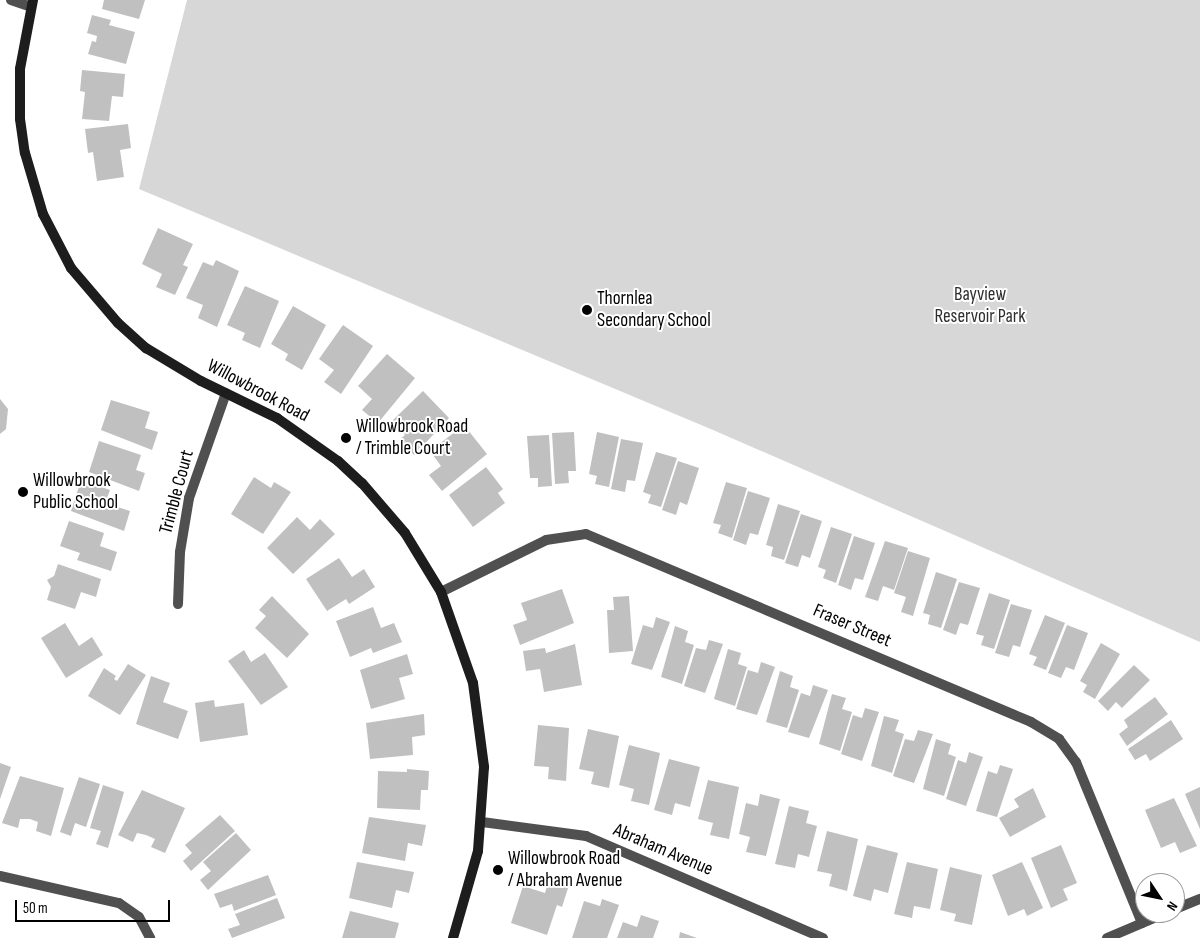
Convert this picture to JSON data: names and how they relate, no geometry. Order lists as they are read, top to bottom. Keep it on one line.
{"streets":{"street":["Willowbrook Road","Trimble Court","Fraser Street","Abraham Avenue"]},"crossings":[["Willowbrook Road","Trimble Court"],["Willowbrook Road","Fraser Street"],["Willowbrook Road","Abraham Avenue"]],"parks":["Bayview Reservoir Park"],"places":["Thornlea Secondary School","Willowbrook Road / Trimble Court","Willowbrook Public School","Willowbrook Road / Abraham Avenue"],"scale_bar":"50 m","north":"bottom right"}
